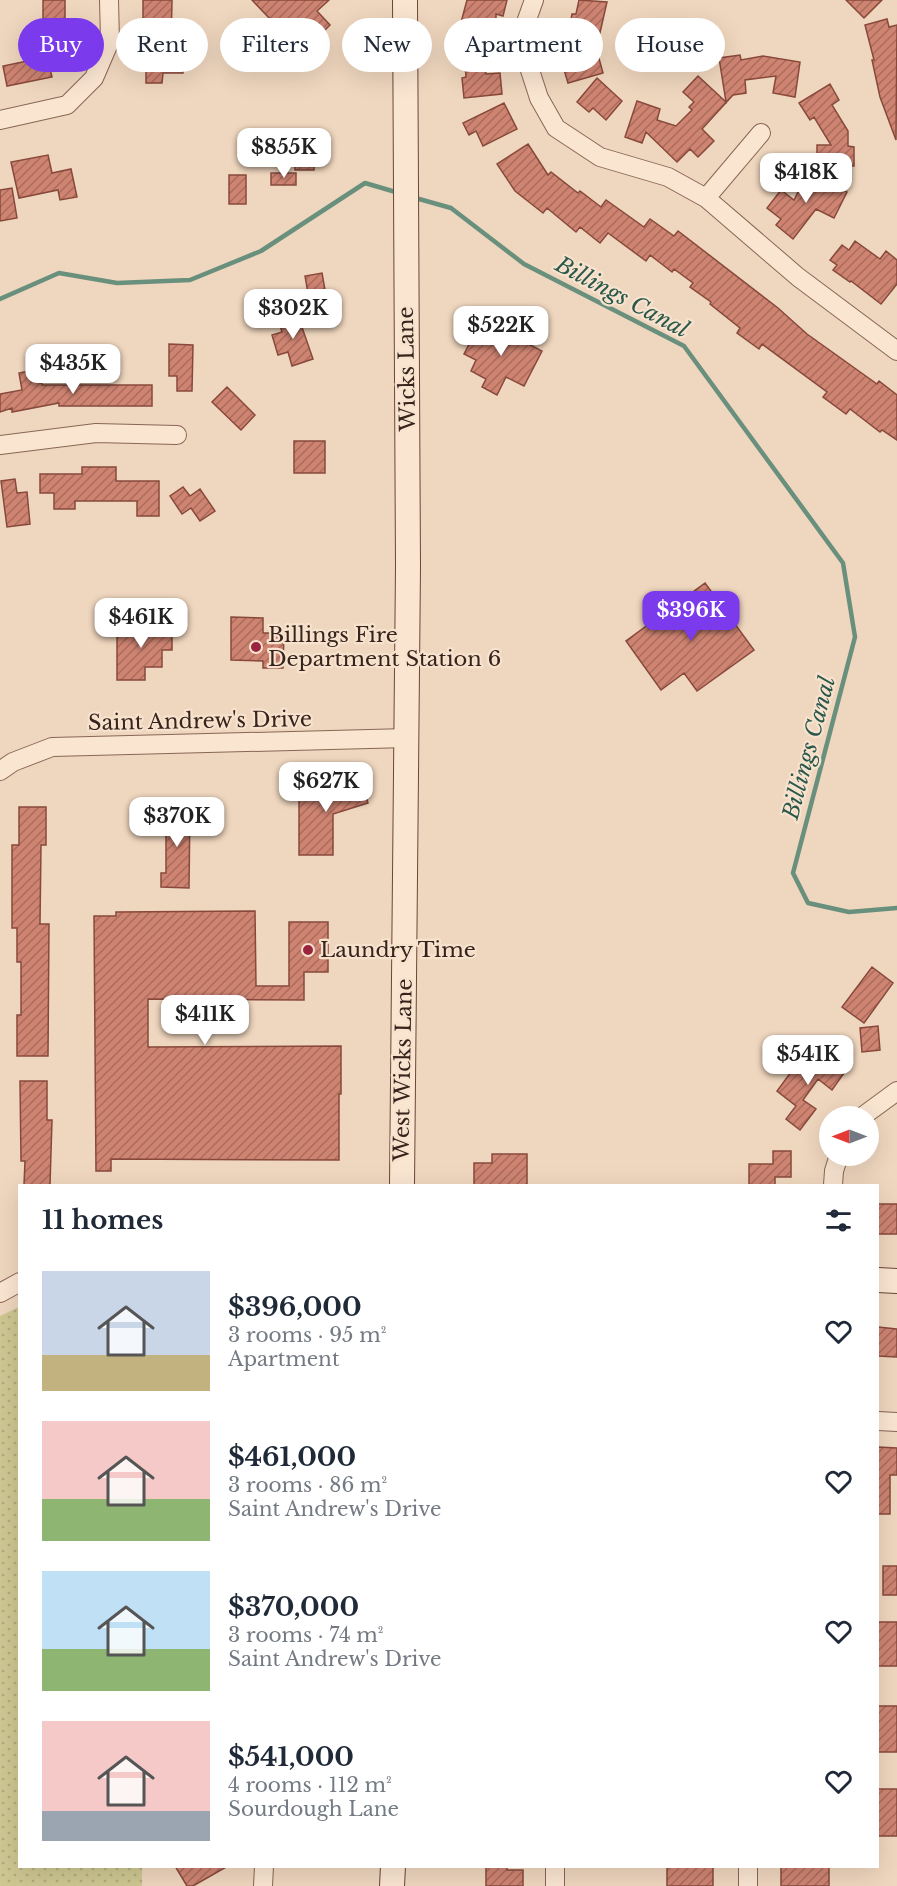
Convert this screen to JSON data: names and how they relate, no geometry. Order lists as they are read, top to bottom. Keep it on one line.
{"streets":{"main road":["Wicks Lane","West Wicks Lane"],"street":["Saint Andrew's Drive"]},"crossings":[["Wicks Lane","Saint Andrew's Drive"],["Wicks Lane","West Wicks Lane"],["Saint Andrew's Drive","West Wicks Lane"]],"water":["Billings Canal"],"places":["Billings Fire Department Station 6","Laundry Time"],"north":"left","page":{"chip":["Buy","Rent","Filters","New","Apartment","House"],"price":["$855K","$418K","$302K","$522K","$435K","$396K","$461K","$627K","$370K","$411K","$541K"],"heading":"11 homes","list":[{"name":"$396,000","note":"3 rooms · 95 m² · Apartment"},{"name":"$461,000","note":"3 rooms · 86 m² · Saint Andrew's Drive"},{"name":"$370,000","note":"3 rooms · 74 m² · Saint Andrew's Drive"},{"name":"$541,000","note":"4 rooms · 112 m² · Sourdough Lane"}]}}
